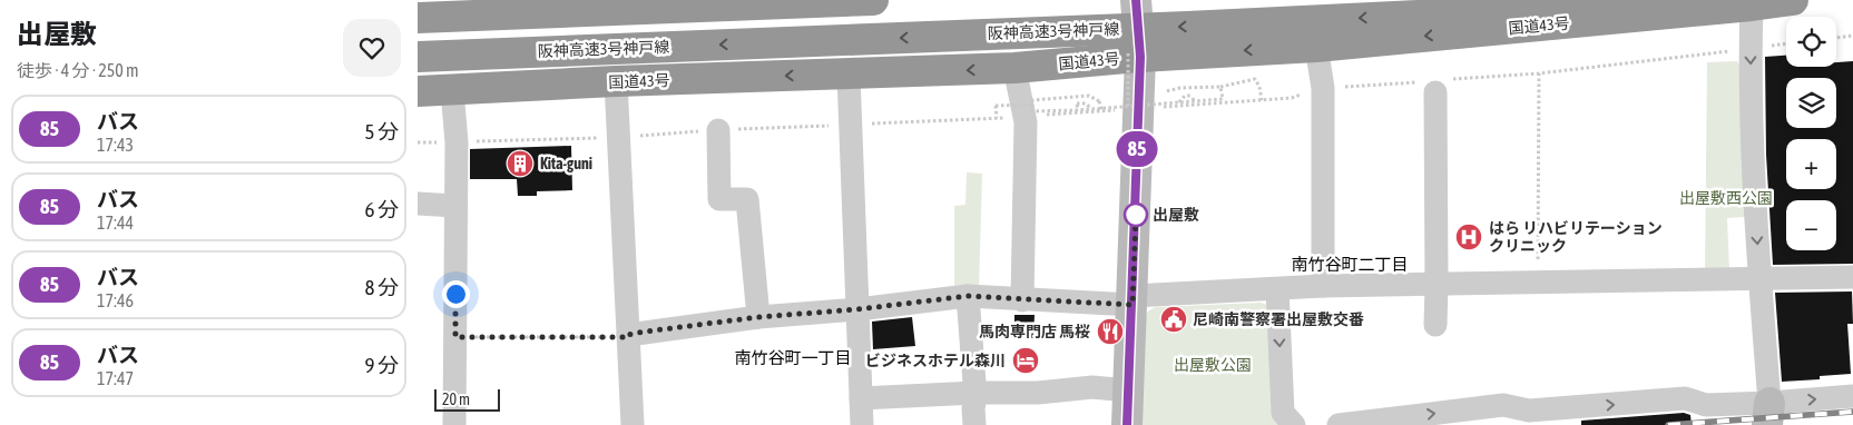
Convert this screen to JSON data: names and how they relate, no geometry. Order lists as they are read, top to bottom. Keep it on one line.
{"streets":{"highway":["国道43号","阪神高速3号神戸線"]},"districts":["南竹谷町二丁目","南竹谷町一丁目"],"parks":["出屋敷西公園","出屋敷公園"],"places":{"building":["Kita-guni"],"other":["出屋敷"],"hospital":["はら リハビリテーション クリニック"],"public building":["尼崎南警察署出屋敷交番"],"restaurant":["馬肉専門店 馬桜"],"hotel":["ビジネスホテル森川"]},"lines":["bus line 85"],"scale_bar":"20 m","page":{"heading":["出屋敷","徒歩 · 4 分 · 250 m"],"on_map":"85","map_buttons":["+","−"],"list":[{"mark":"85","name":"バス","note":"17:43","value":"5 分"},{"mark":"85","name":"バス","note":"17:44","value":"6 分"},{"mark":"85","name":"バス","note":"17:46","value":"8 分"},{"mark":"85","name":"バス","note":"17:47","value":"9 分"}],"scale":"20 m"}}
